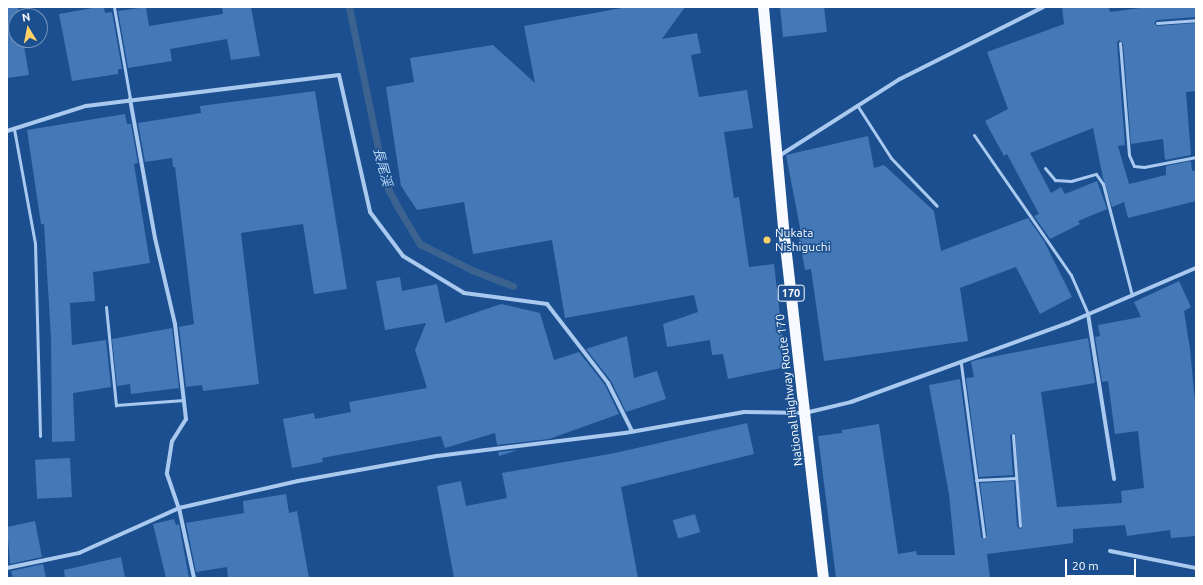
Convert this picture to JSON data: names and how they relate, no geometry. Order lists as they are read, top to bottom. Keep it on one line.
{"streets":{"highway":["170","National Highway Route 170"]},"water":["長尾渓"],"places":["Nukata Nishiguchi"],"scale_bar":"20 m","north":"top"}
